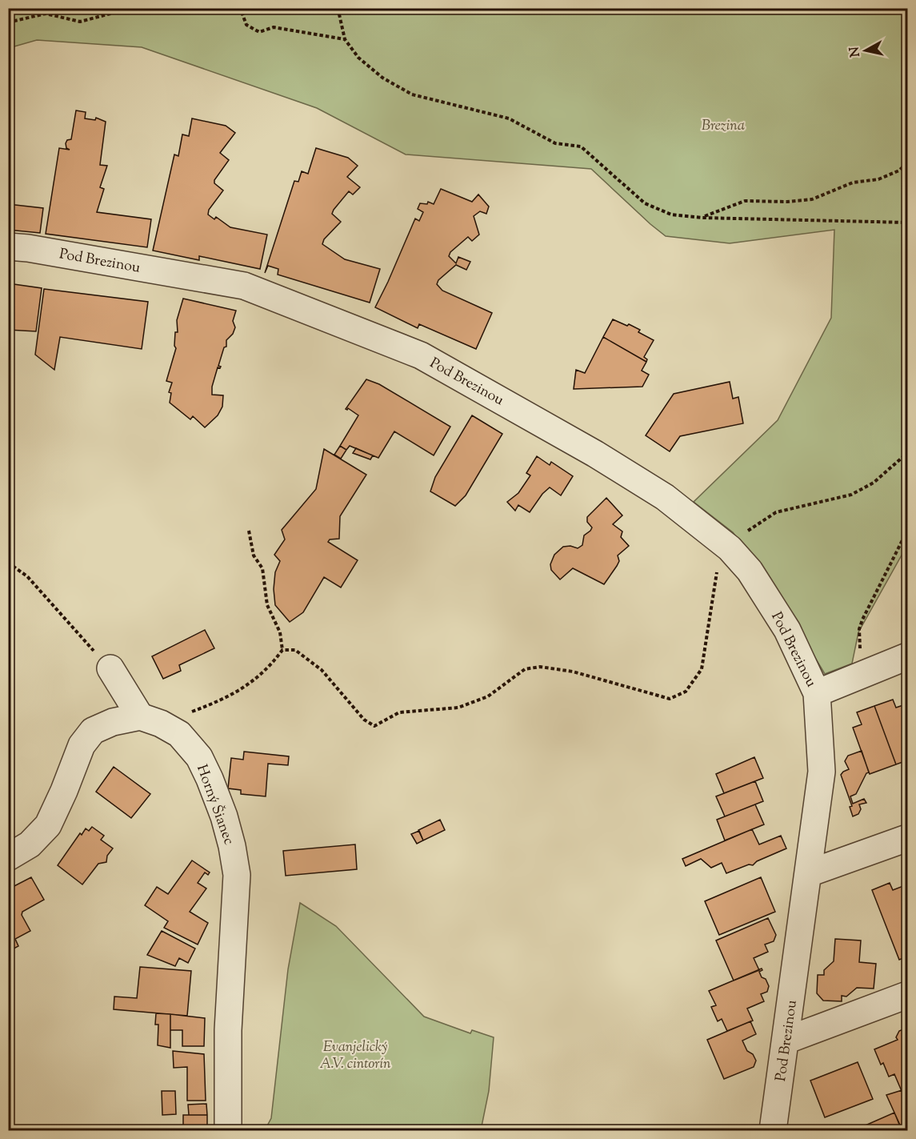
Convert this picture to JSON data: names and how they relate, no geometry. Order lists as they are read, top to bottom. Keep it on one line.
{"streets":{"street":["Pod Brezinou","Horný Šianec"]},"parks":["Brezina","Evanjelický A.V. cintorín"],"north":"left"}
